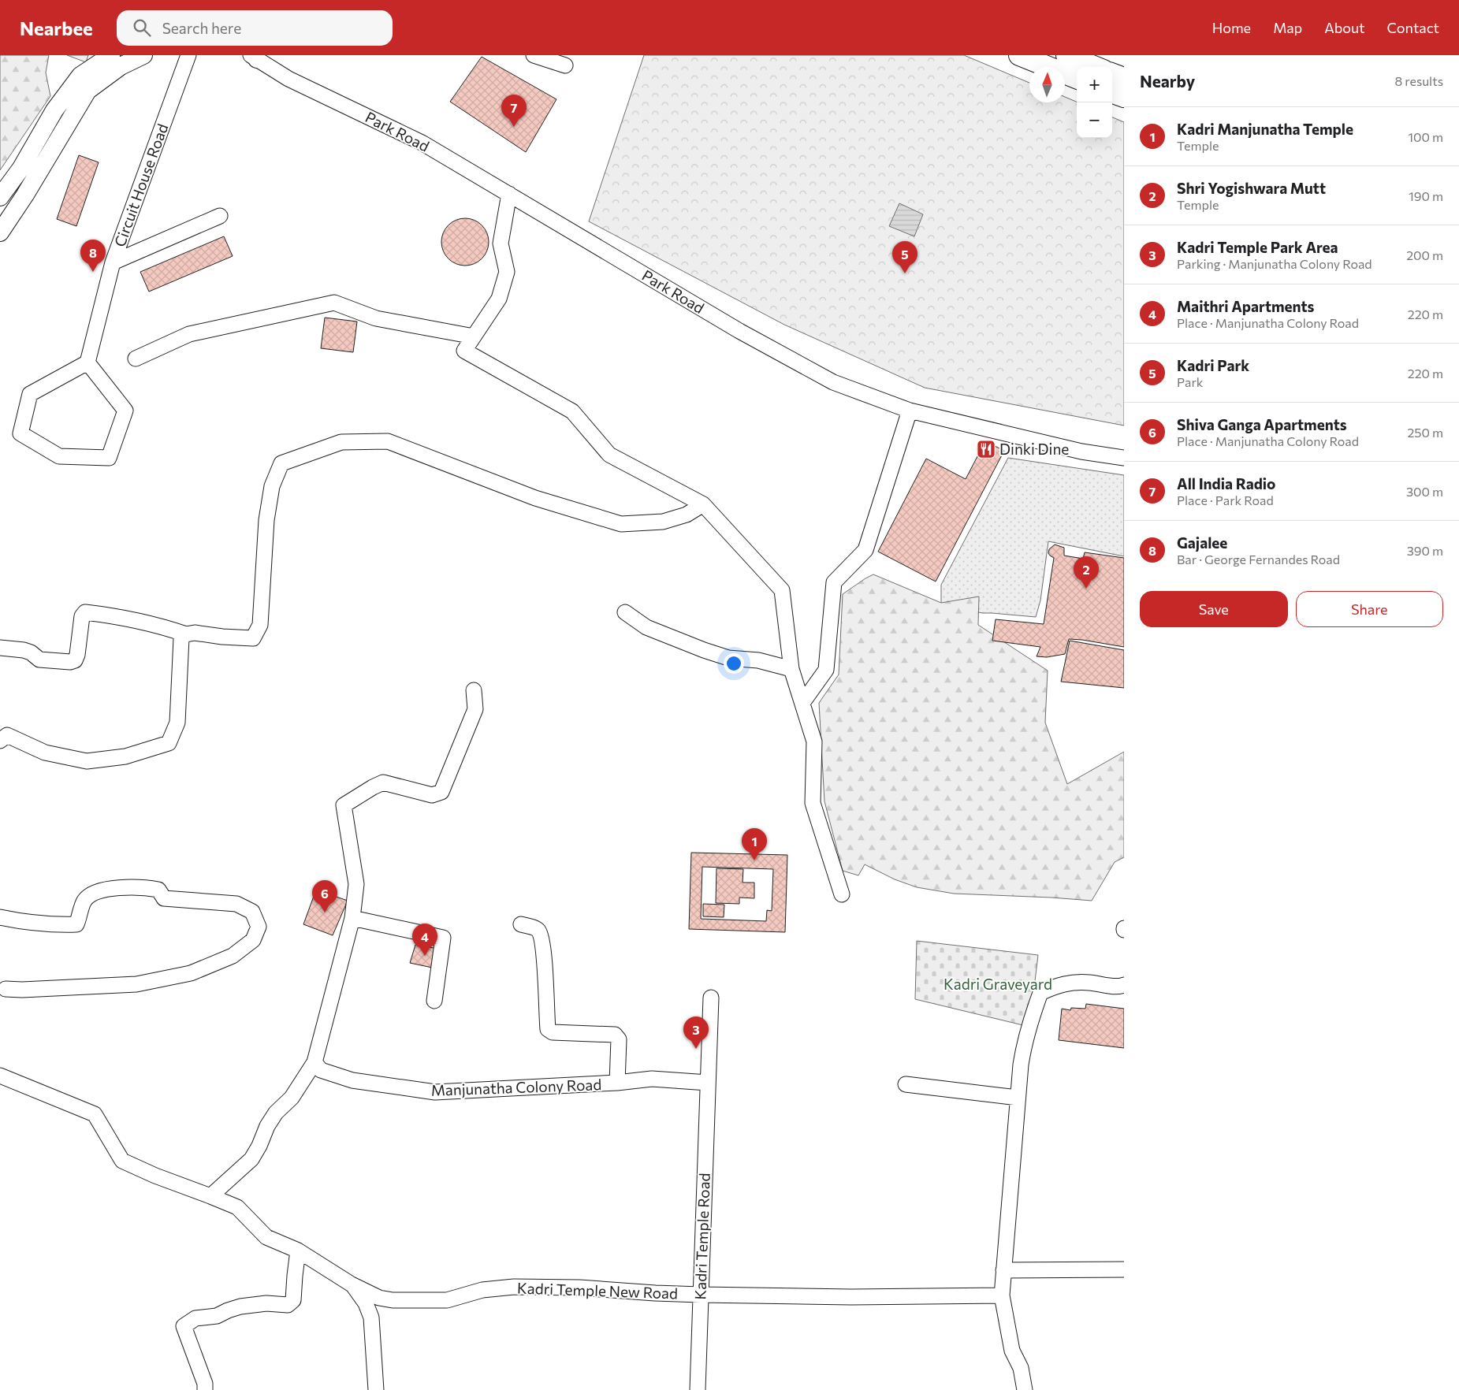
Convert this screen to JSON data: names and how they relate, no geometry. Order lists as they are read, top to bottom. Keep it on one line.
{"streets":{"street":["Park Road","Circuit House Road","Manjunatha Colony Road","Kadri Temple Road","Kadri Temple New Road"]},"crossings":[["Manjunatha Colony Road","Kadri Temple Road"],["Kadri Temple Road","Kadri Temple New Road"]],"parks":["Kadri Graveyard"],"places":{"restaurant":["Dinki Dine"]},"north":"top","page":{"header":"Nearbee","search":"Search here","nav":["Home","Map","About","Contact"],"heading":["Nearby","8 results"],"map_buttons":["+","−"],"pins":["7","8","5","2","1","6","4","3"],"list":[{"mark":"1","name":"Kadri Manjunatha Temple","note":"Temple","value":"100 m"},{"mark":"2","name":"Shri Yogishwara Mutt","note":"Temple","value":"190 m"},{"mark":"3","name":"Kadri Temple Park Area","note":"Parking · Manjunatha Colony Road","value":"200 m"},{"mark":"4","name":"Maithri Apartments","note":"Place · Manjunatha Colony Road","value":"220 m"},{"mark":"5","name":"Kadri Park","note":"Park","value":"220 m"},{"mark":"6","name":"Shiva Ganga Apartments","note":"Place · Manjunatha Colony Road","value":"250 m"},{"mark":"7","name":"All India Radio","note":"Place · Park Road","value":"300 m"},{"mark":"8","name":"Gajalee","note":"Bar · George Fernandes Road","value":"390 m"}],"buttons":["Save","Share"]}}
